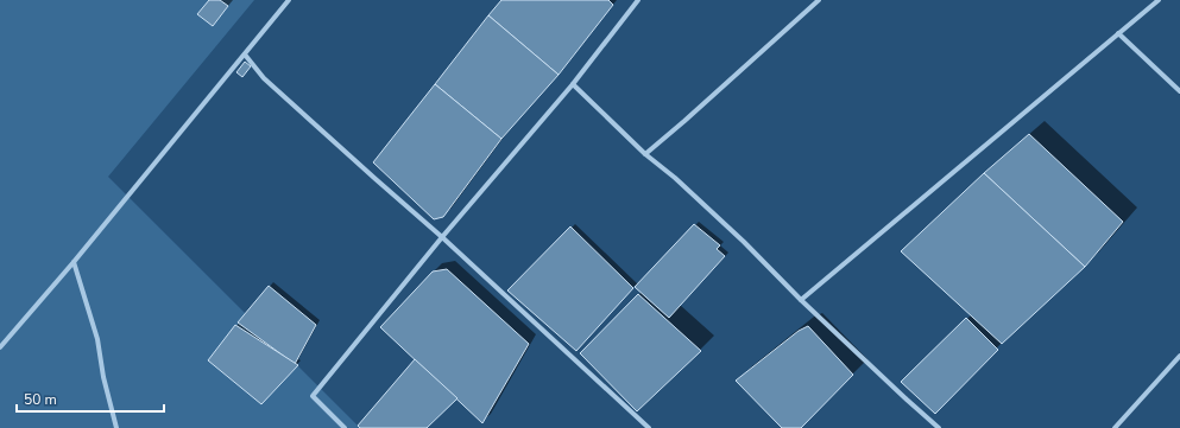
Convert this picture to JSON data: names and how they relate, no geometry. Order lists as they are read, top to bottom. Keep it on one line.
{"scale_bar":"50 m"}
